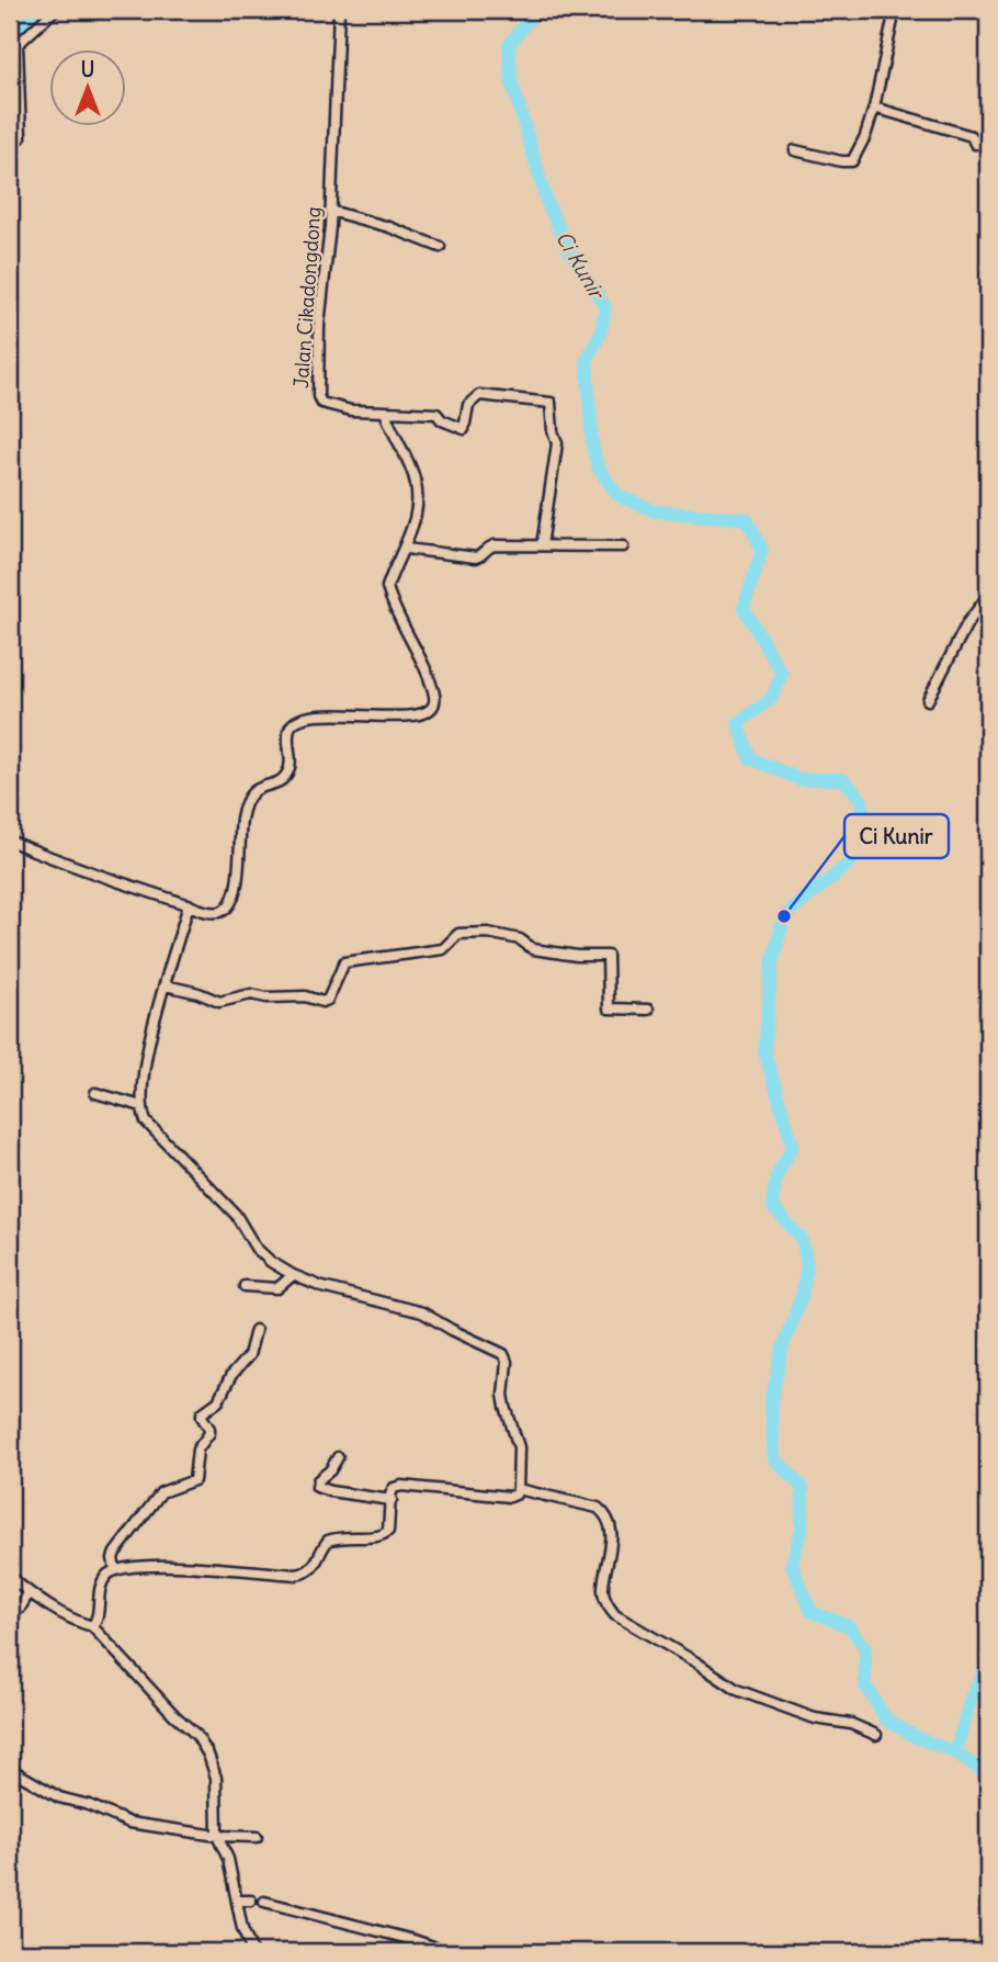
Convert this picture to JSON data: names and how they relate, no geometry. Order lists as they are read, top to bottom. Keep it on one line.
{"streets":{"street":["Jalan Cikadongdong"]},"water":["Ci Kunir"],"places":["Ci Kunir"],"north":"top"}
